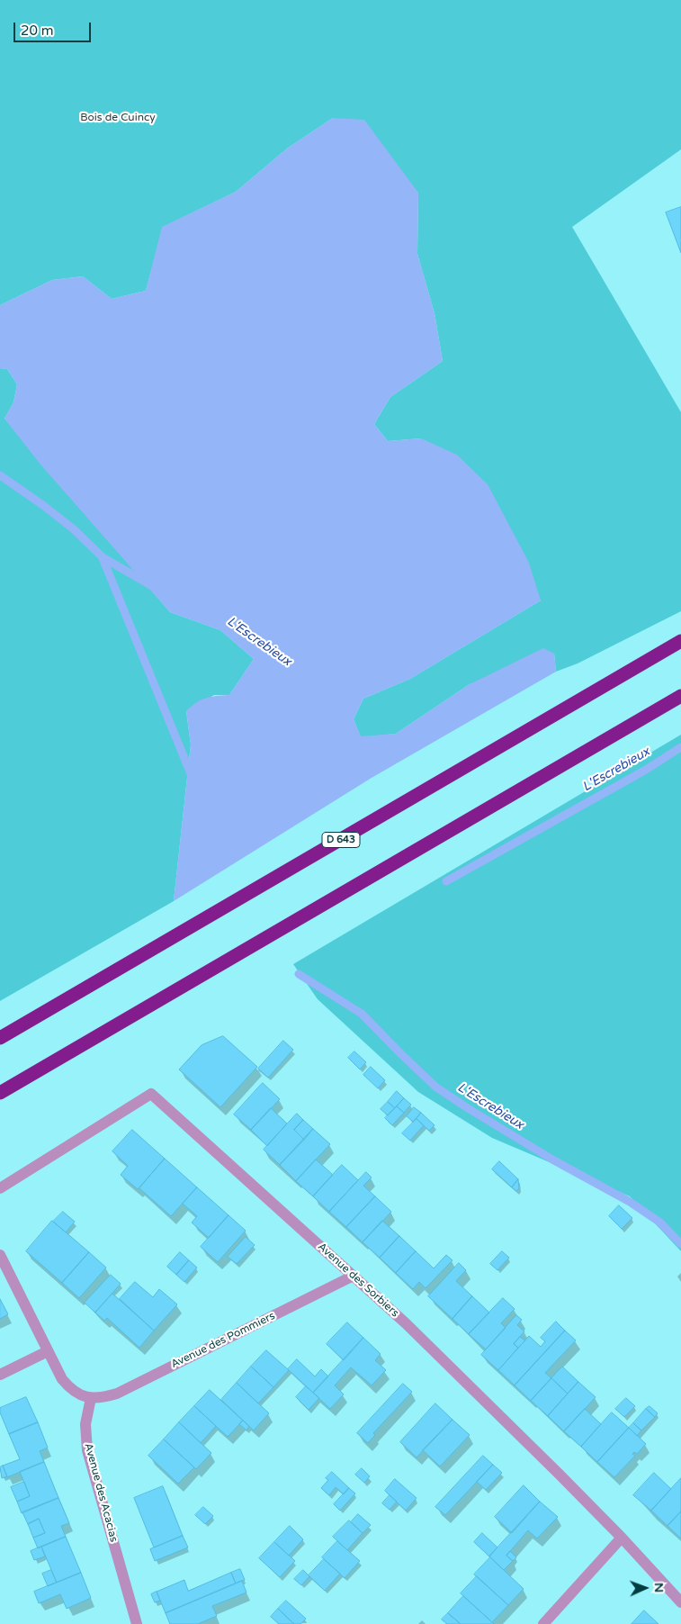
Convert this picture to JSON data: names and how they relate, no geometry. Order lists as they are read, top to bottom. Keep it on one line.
{"streets":{"highway":["D 643"],"street":["Avenue des Sorbiers","Avenue des Pommiers","Avenue des Acacias"]},"crossings":[["Avenue des Sorbiers","Avenue des Pommiers"],["Avenue des Pommiers","Avenue des Acacias"]],"water":["L'Escrebieux"],"parks":["Bois de Cuincy"],"scale_bar":"20 m","north":"right"}
